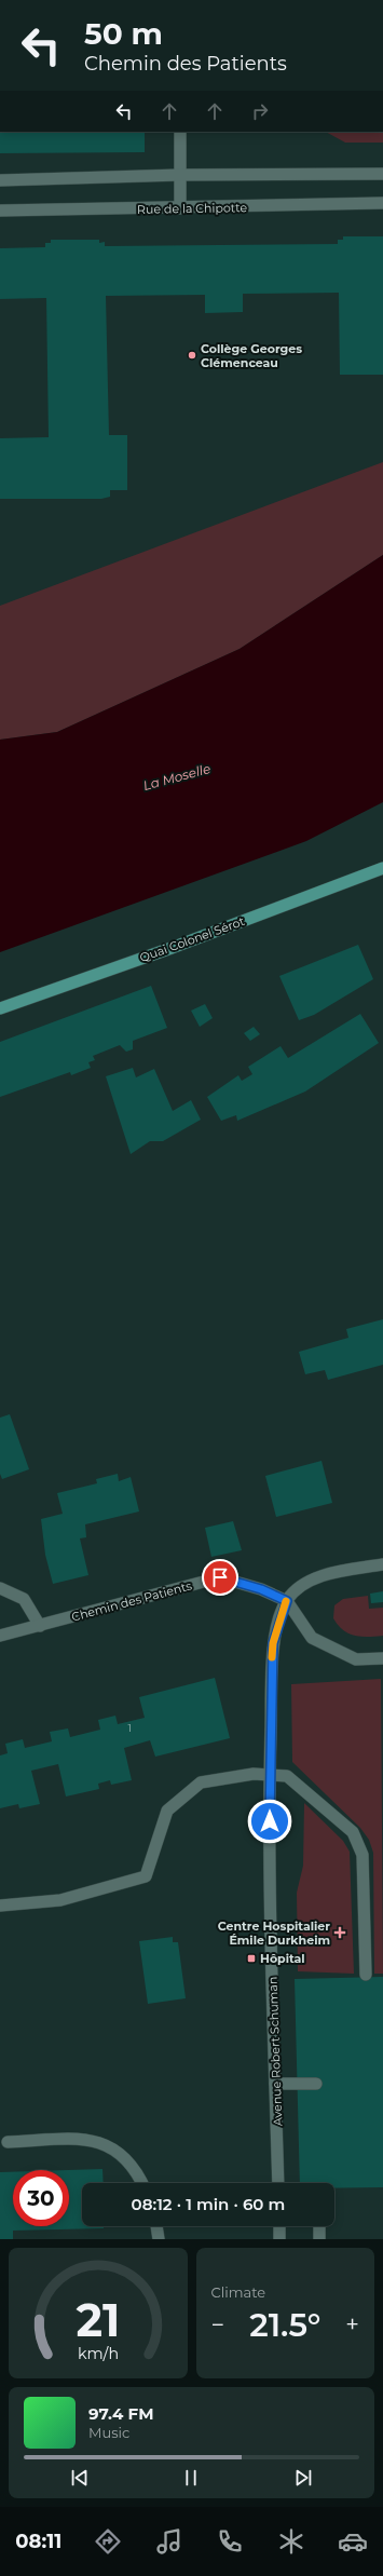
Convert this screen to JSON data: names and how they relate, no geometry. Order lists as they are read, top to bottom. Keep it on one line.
{"streets":{"main road":["Quai Colonel Sérot"],"street":["Rue de la Chipotte","Chemin des Patients","Avenue Robert Schuman"]},"crossings":[["Chemin des Patients","Avenue Robert Schuman"]],"water":["La Moselle"],"places":{"other":["Collège Georges Clémenceau"],"health":["Centre Hospitalier Émile Durkheim"],"transit":["Hôpital"]},"house_numbers":["1"],"page":{"turn":["50 m","Chemin des Patients"],"limit":"30","trip":"08:12 · 1 min · 60 m","tile":"Climate","heat":["−","21.5°","+"],"song":["97.4 FM","Music"],"tabs":"08:11","gauge":["21","km/h"]}}
